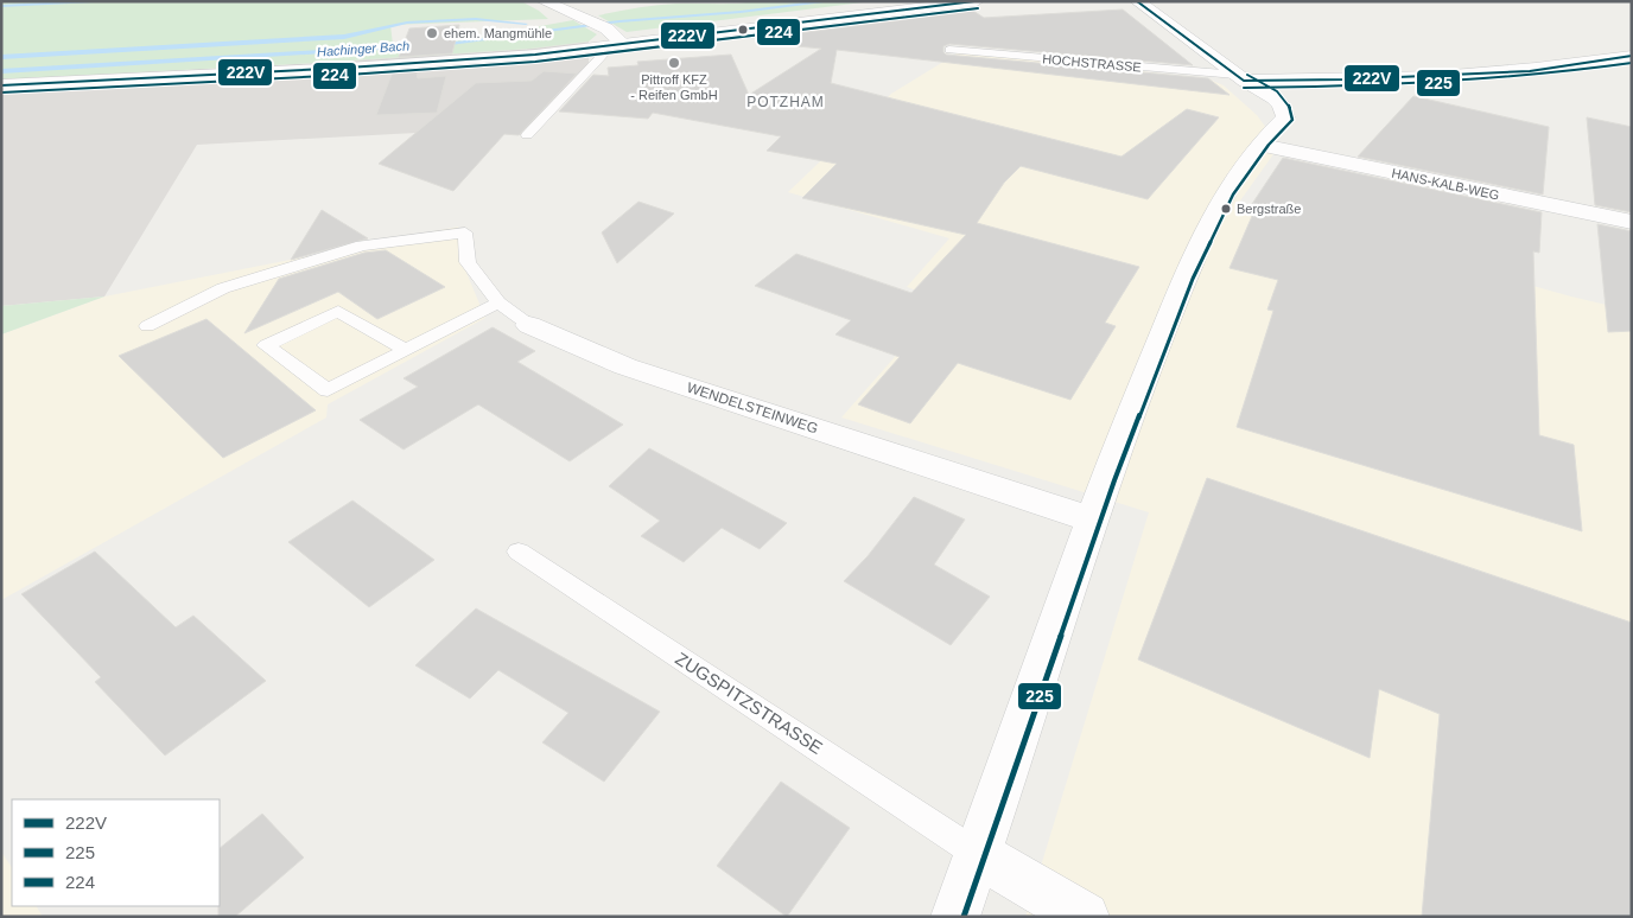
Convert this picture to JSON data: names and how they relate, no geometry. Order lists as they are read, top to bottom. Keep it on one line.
{"streets":{"street":["HOCHSTRASSE","HANS-KALB-WEG","WENDELSTEINWEG"],"lane":["ZUGSPITZSTRASSE"]},"districts":["POTZHAM"],"water":["Hachinger Bach"],"places":["ehem. Mangmühle","Pittroff KFZ - Reifen GmbH","Bergstraße"],"lines":["transit line 222V","transit line 224","transit line 225"],"legend":["222V","225","224"]}
